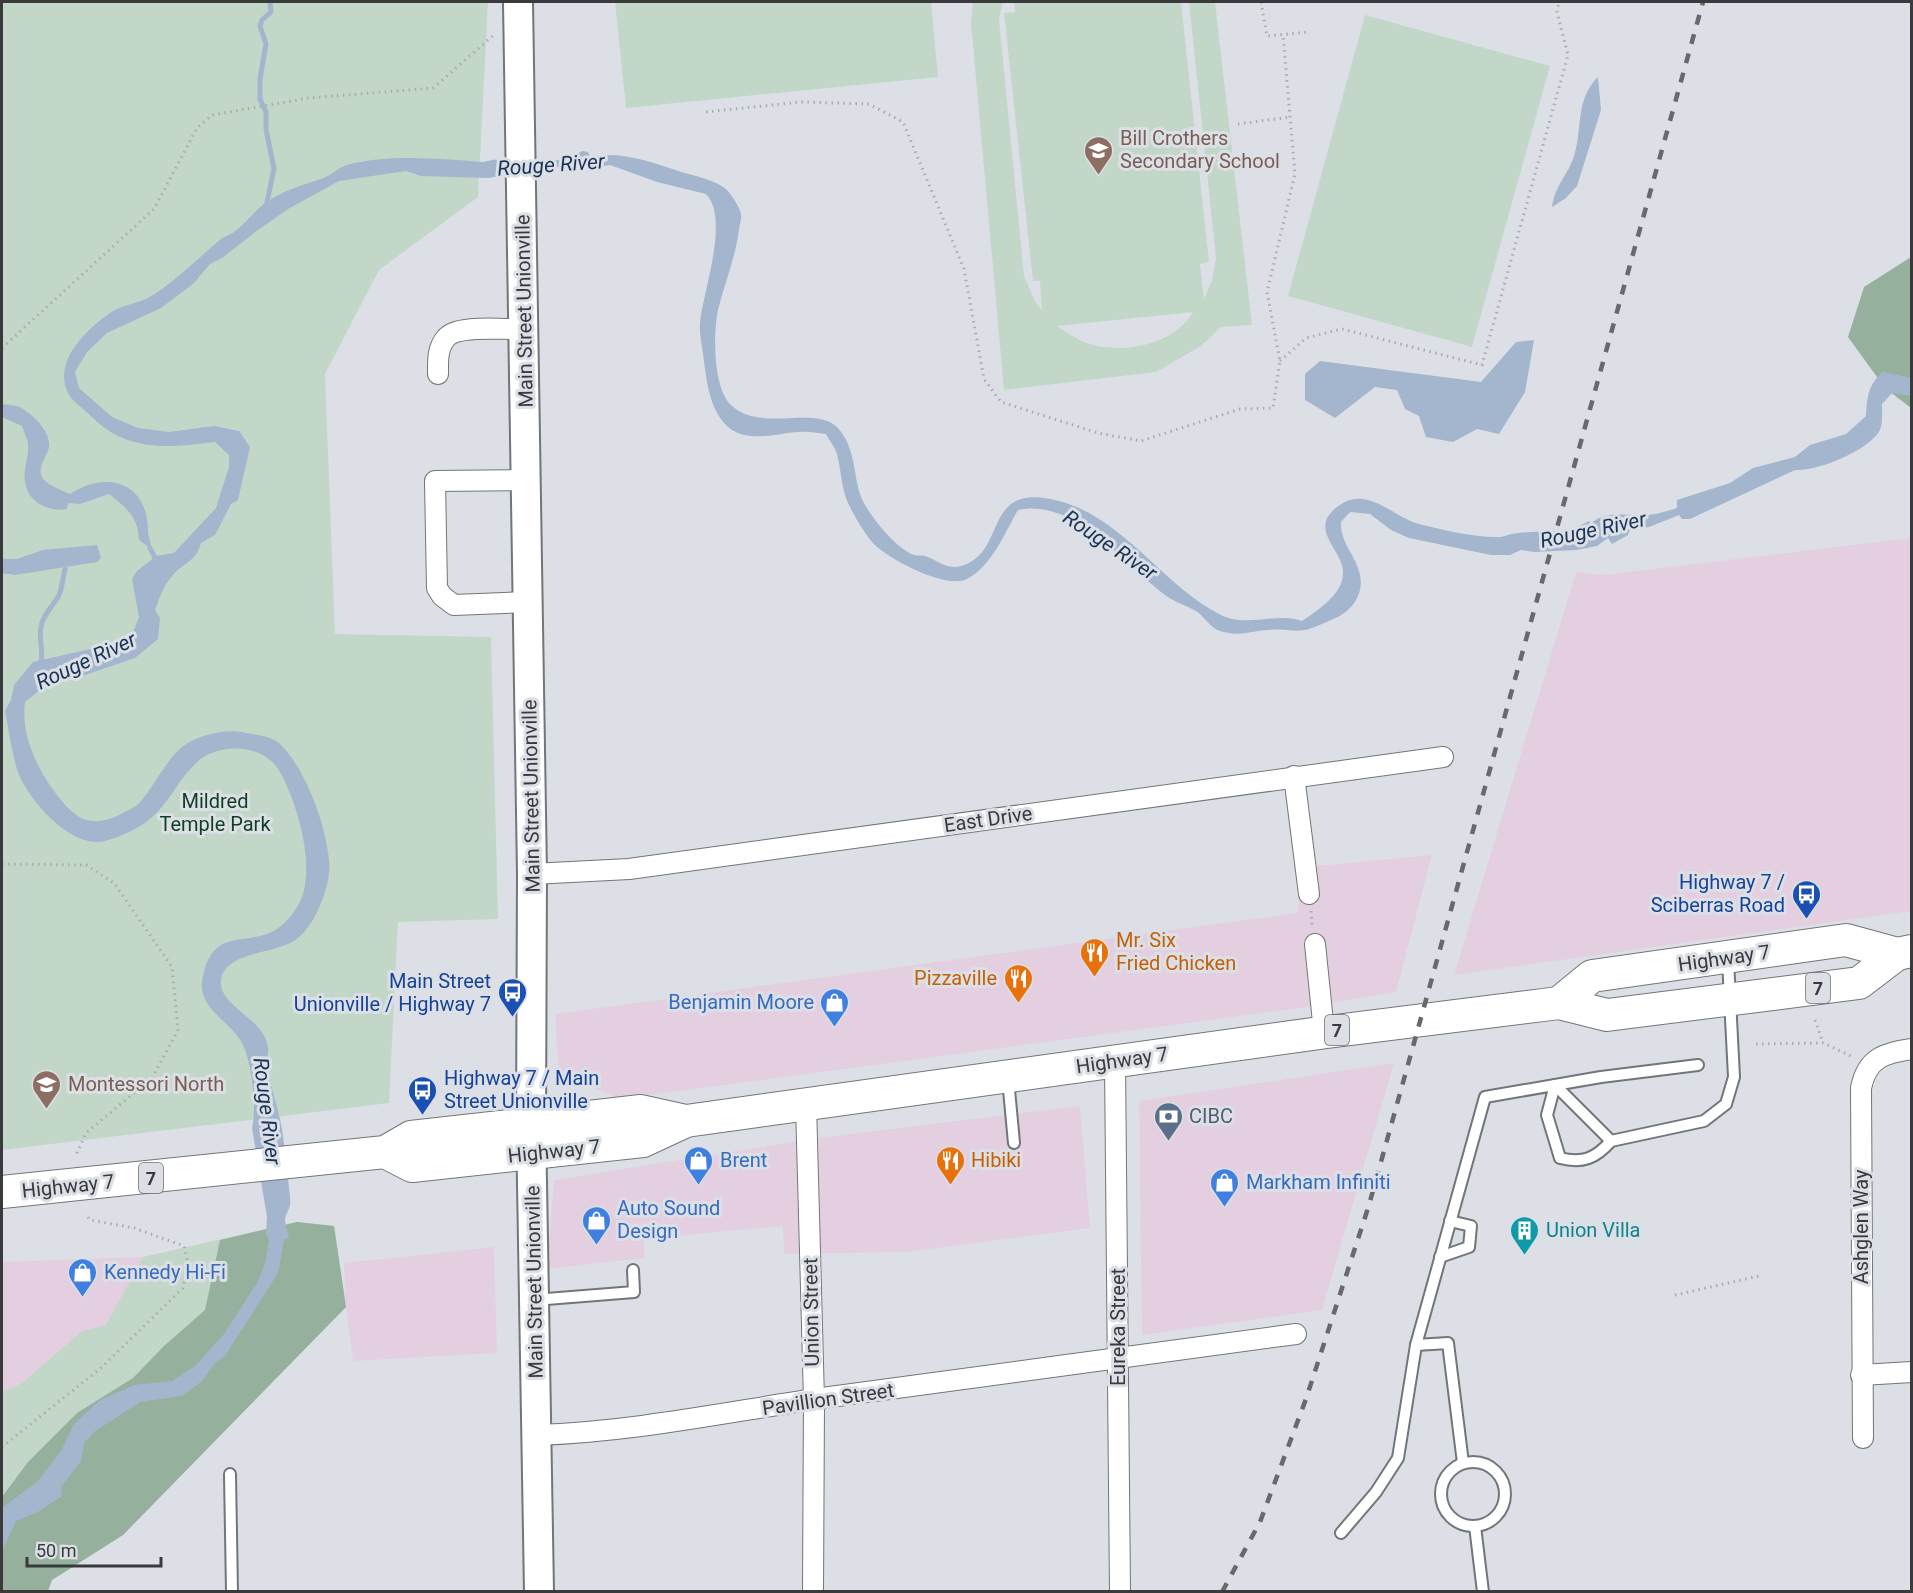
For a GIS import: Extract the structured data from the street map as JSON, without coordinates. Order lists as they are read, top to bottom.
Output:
{
  "streets": {
    "main road": ["Main Street Unionville", "Highway 7", "7"],
    "street": [
      "East Drive",
      "Ashglen Way",
      "Union Street",
      "Eureka Street",
      "Pavillion Street"
    ]
  },
  "crossings": [
    ["Main Street Unionville", "East Drive"],
    ["Main Street Unionville", "Highway 7"],
    ["Main Street Unionville", "Pavillion Street"],
    ["Highway 7", "Union Street"],
    ["Highway 7", "Eureka Street"],
    ["Union Street", "Pavillion Street"],
    ["Eureka Street", "Pavillion Street"]
  ],
  "water": ["Rouge River"],
  "parks": ["Mildred Temple Park"],
  "places": {
    "school or university": ["Bill Crothers Secondary School", "Montessori North"],
    "bus stop": ["Highway 7 / Sciberras Road", "Main Street Unionville / Highway 7", "Highway 7 / Main Street Unionville"],
    "restaurant": ["Mr. Six Fried Chicken", "Pizzaville", "Hibiki"],
    "shop": [
      "Benjamin Moore",
      "Brent",
      "Markham Infiniti",
      "Auto Sound Design",
      "Kennedy Hi-Fi"
    ],
    "bank": ["CIBC"],
    "building": ["Union Villa"]
  },
  "scale_bar": "50 m"
}
